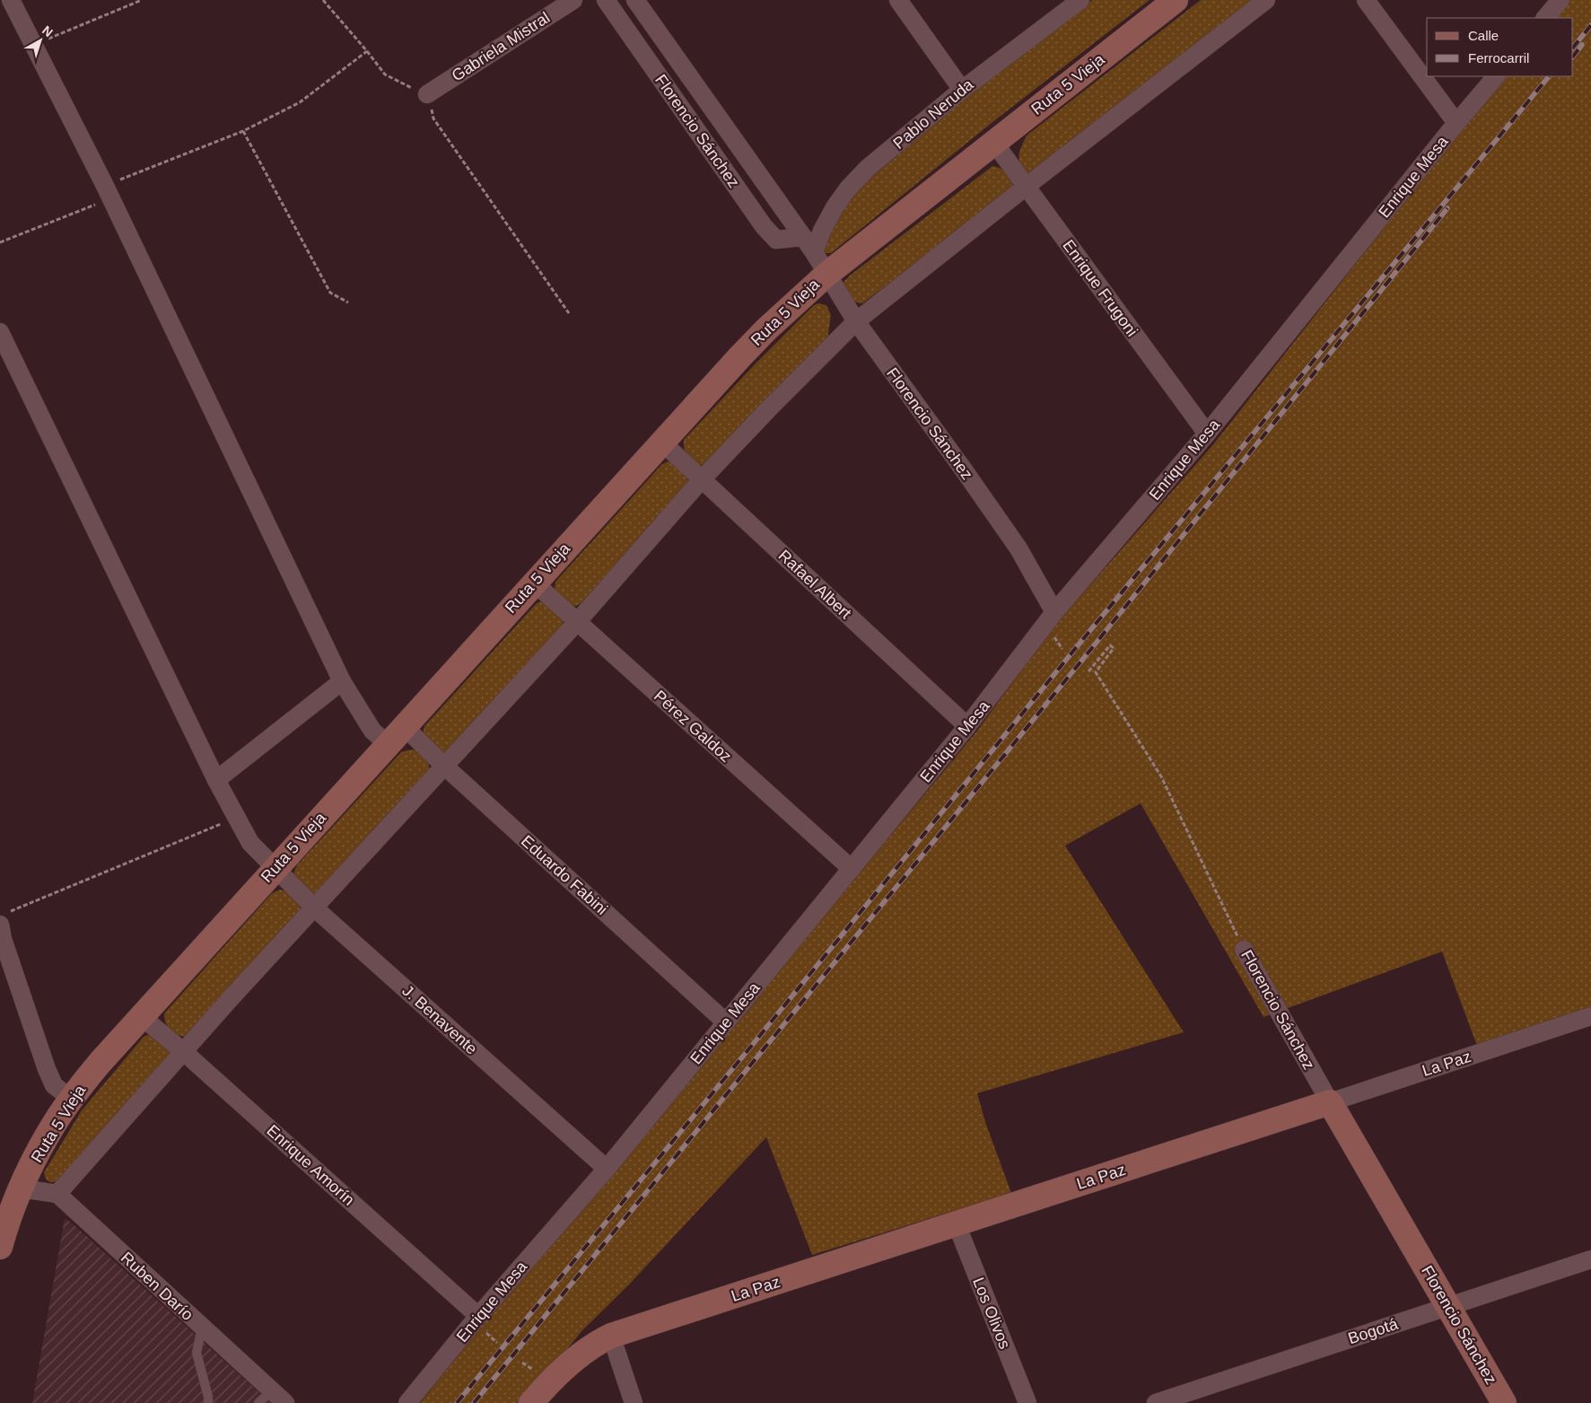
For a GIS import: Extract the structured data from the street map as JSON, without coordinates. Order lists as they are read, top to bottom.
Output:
{
  "streets": {
    "street": [
      "Gabriela Mistral",
      "Ruta 5 Vieja",
      "Pablo Neruda",
      "Florencio Sánchez",
      "Enrique Mesa",
      "Enrique Frugoni",
      "Rafael Albert",
      "Pérez Galdoz",
      "Eduardo Fabini",
      "J. Benavente",
      "La Paz",
      "Enrique Amorín",
      "Ruben Darío",
      "Los Olivos",
      "Bogotá"
    ]
  },
  "crossings": [
    ["Ruta 5 Vieja", "Florencio Sánchez"],
    ["Ruta 5 Vieja", "Enrique Frugoni"],
    ["Ruta 5 Vieja", "Rafael Albert"],
    ["Ruta 5 Vieja", "Pérez Galdoz"],
    ["Ruta 5 Vieja", "Eduardo Fabini"],
    ["Ruta 5 Vieja", "J. Benavente"],
    ["Ruta 5 Vieja", "Enrique Amorín"],
    ["Pablo Neruda", "Florencio Sánchez"],
    ["Florencio Sánchez", "Enrique Mesa"],
    ["Florencio Sánchez", "La Paz"],
    ["Florencio Sánchez", "Bogotá"],
    ["Enrique Mesa", "Enrique Frugoni"],
    ["Enrique Mesa", "Rafael Albert"],
    ["Enrique Mesa", "Pérez Galdoz"],
    ["Enrique Mesa", "Eduardo Fabini"],
    ["Enrique Mesa", "J. Benavente"],
    ["Enrique Mesa", "Enrique Amorín"],
    ["La Paz", "Los Olivos"]
  ],
  "legend": ["Calle", "Ferrocarril"],
  "north": "top right"
}
